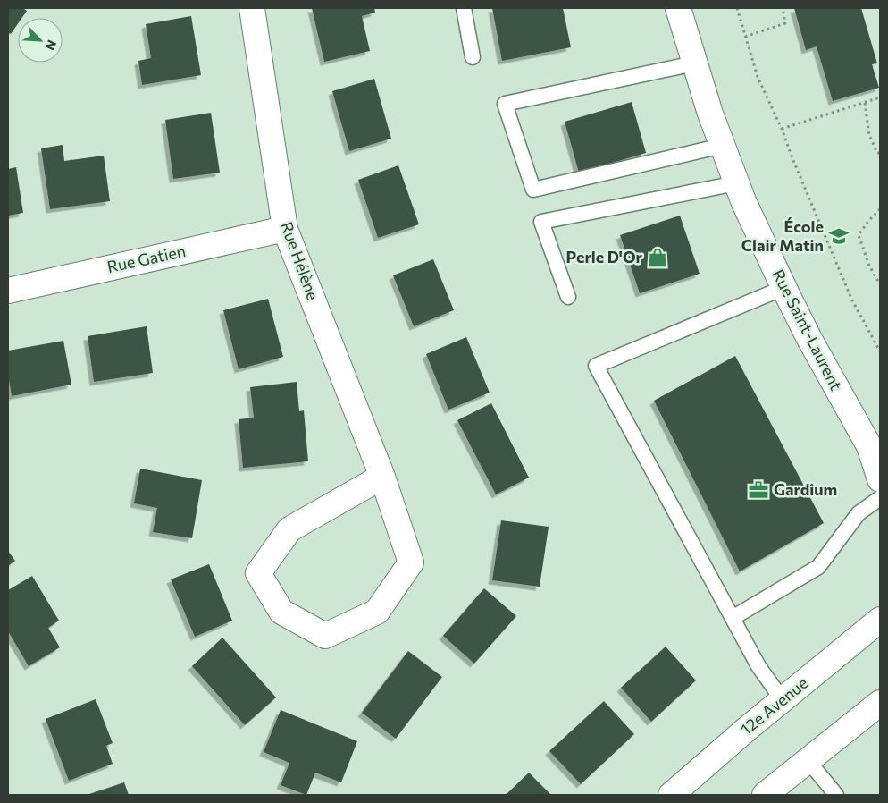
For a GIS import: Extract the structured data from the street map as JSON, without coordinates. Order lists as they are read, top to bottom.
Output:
{
  "streets": {
    "street": [
      "Rue Gatien",
      "Rue Hélène",
      "Rue Saint-Laurent",
      "12e Avenue"
    ]
  },
  "crossings": [
    ["Rue Gatien", "Rue Hélène"]
  ],
  "places": {
    "school or university": ["École Clair Matin"],
    "shop": ["Perle D'Or"],
    "office": ["Gardium"]
  },
  "north": "bottom right"
}
